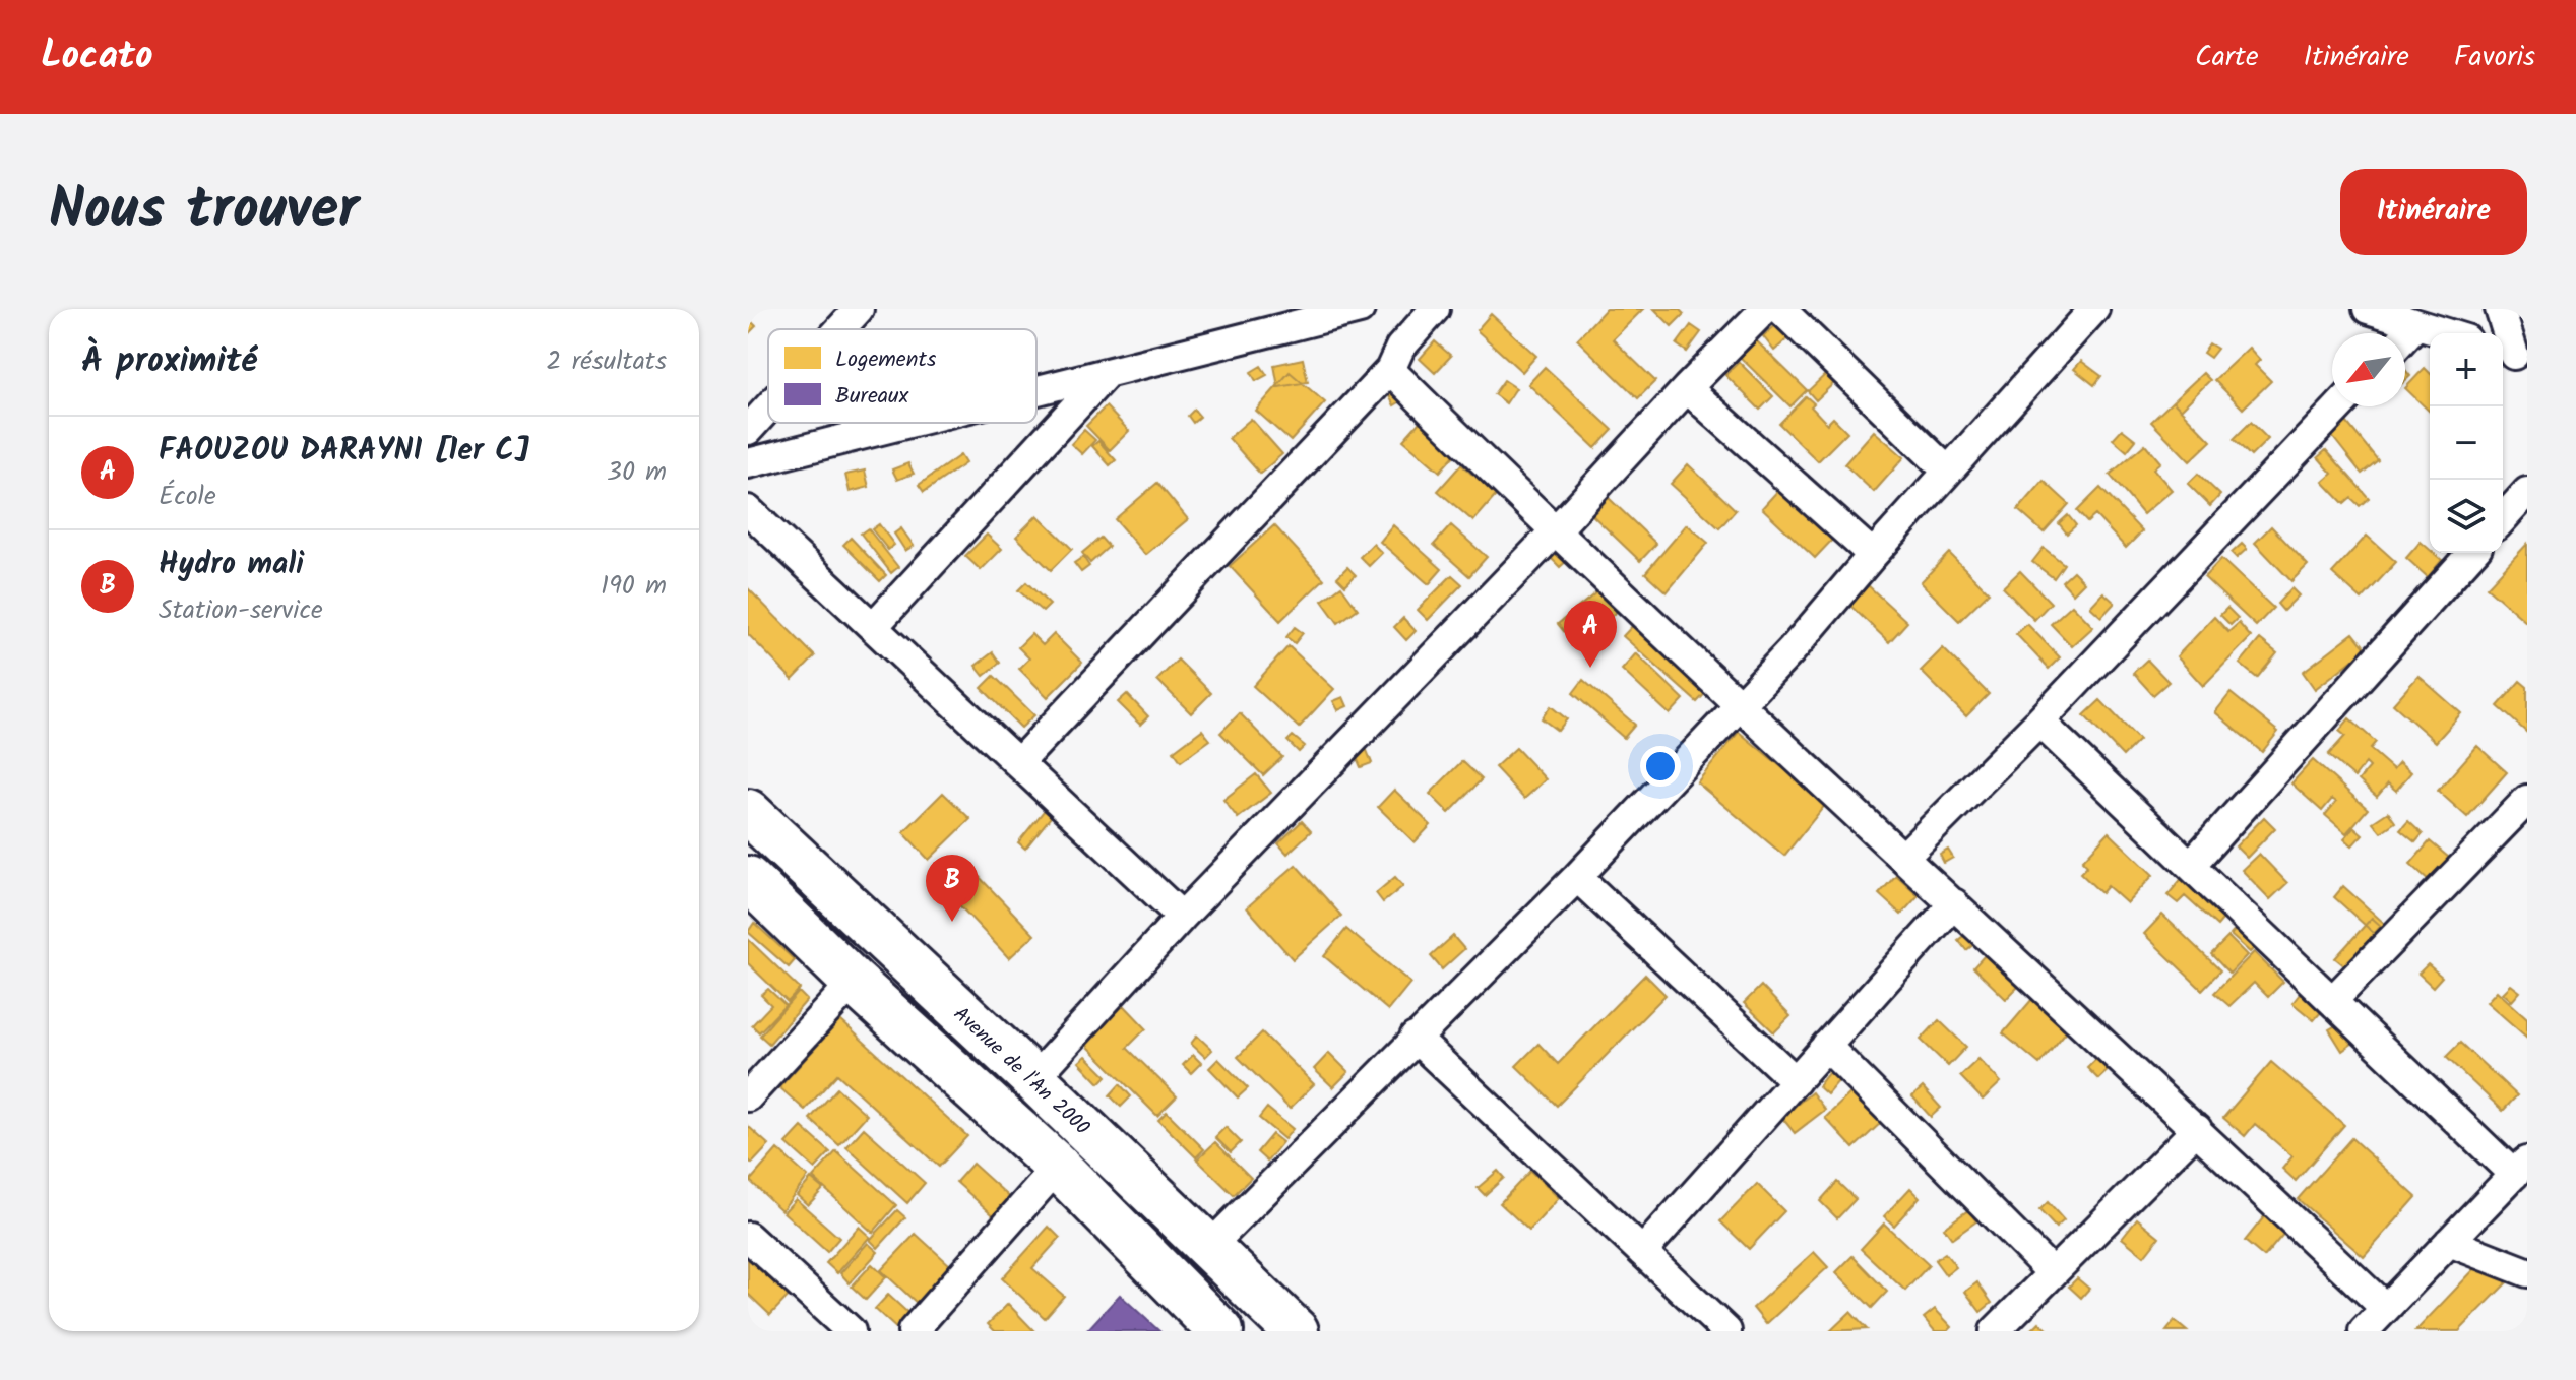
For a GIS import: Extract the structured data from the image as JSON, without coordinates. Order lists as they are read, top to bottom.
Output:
{
  "streets": {
    "main road": ["Avenue de l'An 2000"]
  },
  "legend": ["Logements", "Bureaux"],
  "north": "bottom left",
  "page": {
    "header": "Locato",
    "nav": ["Carte", "Itinéraire", "Favoris"],
    "title": "Nous trouver",
    "buttons": "Itinéraire",
    "heading": ["À proximité", "2 résultats"],
    "map_buttons": ["+", "−"],
    "list": [
      {
        "mark": "A",
        "name": "FAOUZOU DARAYNI [1er C]",
        "note": "École",
        "value": "30 m"
      },
      {
        "mark": "B",
        "name": "Hydro mali",
        "note": "Station-service",
        "value": "190 m"
      }
    ],
    "pins": ["A", "B"]
  }
}
